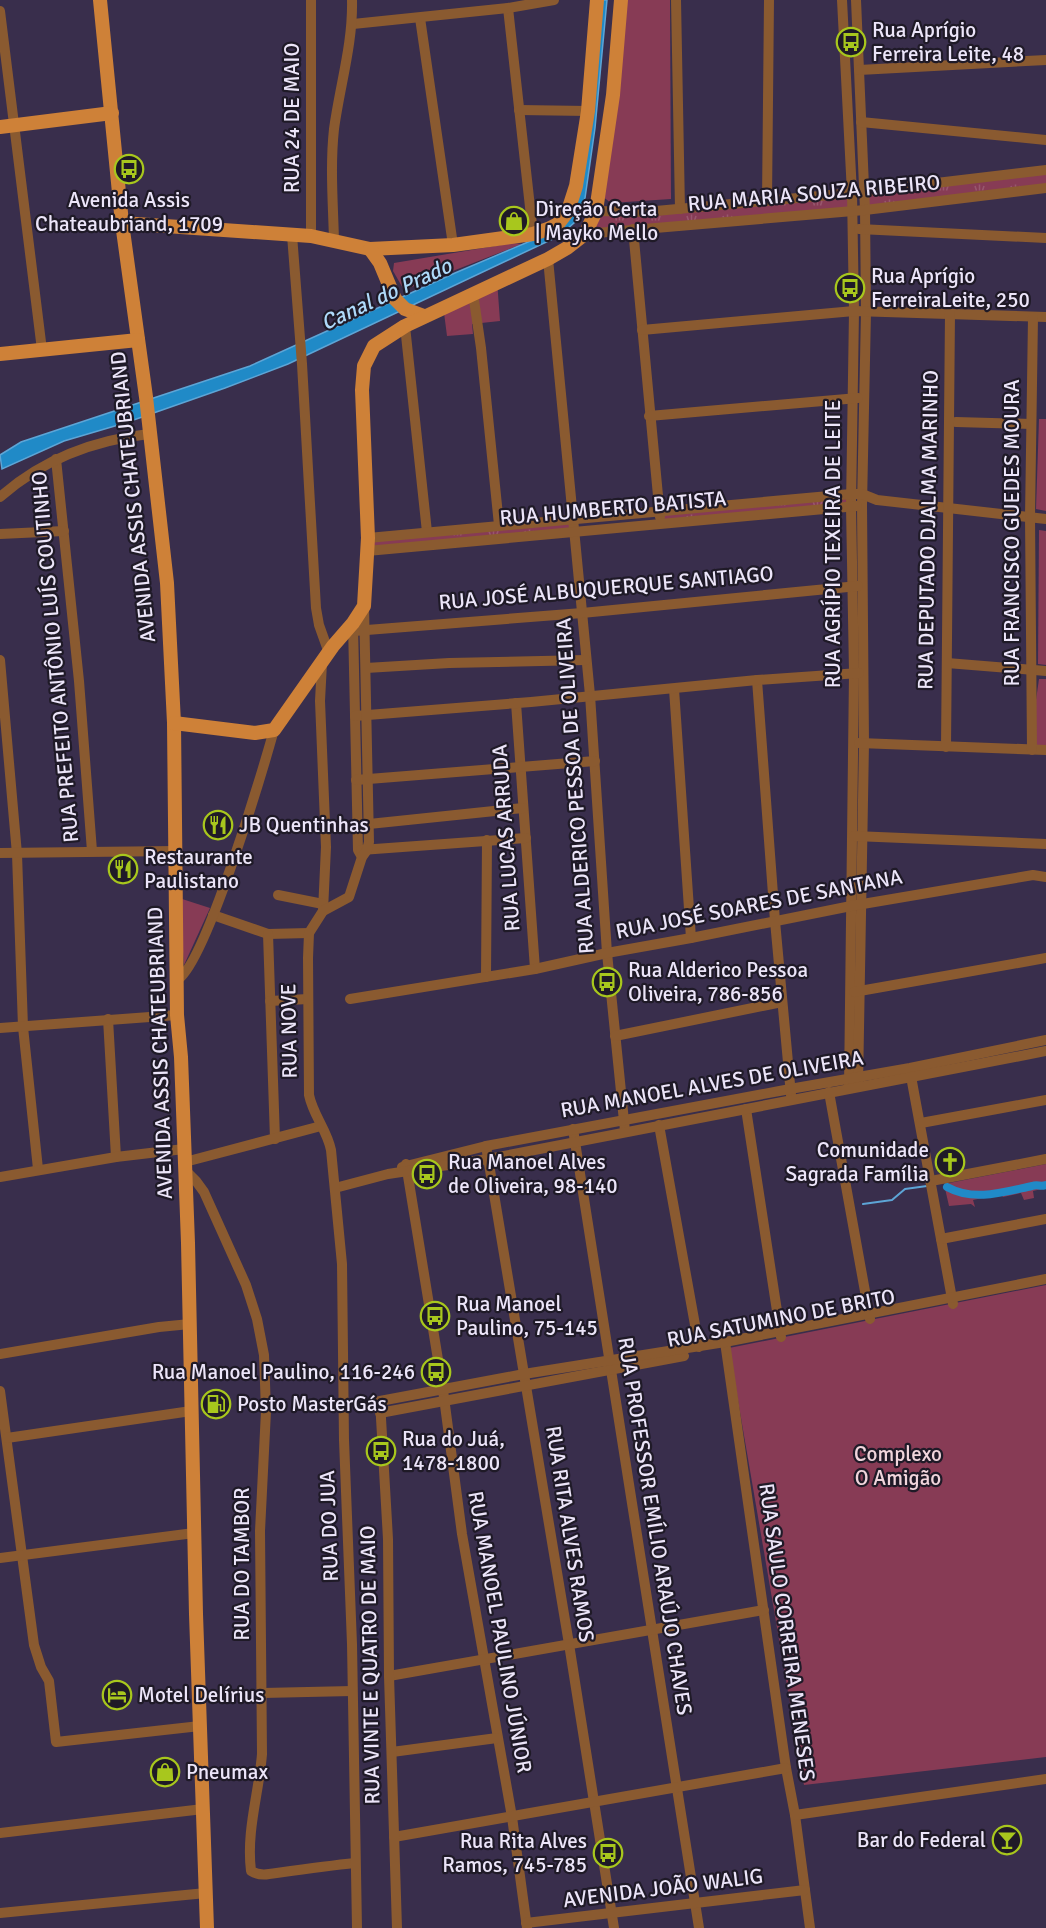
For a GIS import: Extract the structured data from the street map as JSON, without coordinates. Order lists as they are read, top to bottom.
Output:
{
  "streets": {
    "main road": ["AVENIDA ASSIS CHATEUBRIAND"],
    "street": [
      "RUA 24 DE MAIO",
      "RUA MARIA SOUZA RIBEIRO",
      "RUA HUMBERTO BATISTA",
      "RUA DEPUTADO DJALMA MARINHO",
      "RUA FRANCISCO GUEDES MOURA",
      "RUA AGRÍPIO TEXEIRA DE LEITE",
      "RUA JOSÉ ALBUQUERQUE SANTIAGO",
      "RUA PREFEITO ANTÔNIO LUÍS COUTINHO",
      "RUA ALDERICO PESSOA DE OLIVEIRA",
      "RUA LUCAS ARRUDA",
      "RUA JOSÉ SOARES DE SANTANA",
      "RUA NOVE",
      "RUA MANOEL ALVES DE OLIVEIRA",
      "RUA SATUMINO DE BRITO",
      "RUA DO JUA",
      "RUA PROFESSOR EMÍLIO ARAÚJO CHAVES",
      "RUA RITA ALVES RAMOS",
      "RUA DO TAMBOR",
      "RUA MANOEL PAULINO JÚNIOR",
      "RUA SAULO CORREIRA MENESES",
      "RUA VINTE E QUATRO DE MAIO",
      "AVENIDA JOÃO WALIG"
    ]
  },
  "crossings": [
    ["RUA MARIA SOUZA RIBEIRO", "RUA AGRÍPIO TEXEIRA DE LEITE"],
    ["AVENIDA ASSIS CHATEUBRIAND", "RUA DO TAMBOR"],
    ["RUA HUMBERTO BATISTA", "RUA AGRÍPIO TEXEIRA DE LEITE"],
    ["RUA HUMBERTO BATISTA", "RUA ALDERICO PESSOA DE OLIVEIRA"],
    ["RUA AGRÍPIO TEXEIRA DE LEITE", "RUA JOSÉ ALBUQUERQUE SANTIAGO"],
    ["RUA AGRÍPIO TEXEIRA DE LEITE", "RUA JOSÉ SOARES DE SANTANA"],
    ["RUA AGRÍPIO TEXEIRA DE LEITE", "RUA MANOEL ALVES DE OLIVEIRA"],
    ["RUA JOSÉ ALBUQUERQUE SANTIAGO", "RUA ALDERICO PESSOA DE OLIVEIRA"],
    ["RUA ALDERICO PESSOA DE OLIVEIRA", "RUA JOSÉ SOARES DE SANTANA"],
    ["RUA ALDERICO PESSOA DE OLIVEIRA", "RUA MANOEL ALVES DE OLIVEIRA"],
    ["RUA LUCAS ARRUDA", "RUA JOSÉ SOARES DE SANTANA"],
    ["RUA NOVE", "RUA DO JUA"],
    ["RUA MANOEL ALVES DE OLIVEIRA", "RUA DO JUA"],
    ["RUA MANOEL ALVES DE OLIVEIRA", "RUA PROFESSOR EMÍLIO ARAÚJO CHAVES"],
    ["RUA MANOEL ALVES DE OLIVEIRA", "RUA RITA ALVES RAMOS"],
    ["RUA MANOEL ALVES DE OLIVEIRA", "RUA MANOEL PAULINO JÚNIOR"],
    ["RUA SATUMINO DE BRITO", "RUA PROFESSOR EMÍLIO ARAÚJO CHAVES"],
    ["RUA SATUMINO DE BRITO", "RUA RITA ALVES RAMOS"],
    ["RUA SATUMINO DE BRITO", "RUA MANOEL PAULINO JÚNIOR"],
    ["RUA SATUMINO DE BRITO", "RUA SAULO CORREIRA MENESES"],
    ["RUA SATUMINO DE BRITO", "RUA VINTE E QUATRO DE MAIO"],
    ["RUA DO JUA", "RUA DO TAMBOR"],
    ["RUA PROFESSOR EMÍLIO ARAÚJO CHAVES", "AVENIDA JOÃO WALIG"],
    ["RUA RITA ALVES RAMOS", "AVENIDA JOÃO WALIG"],
    ["RUA MANOEL PAULINO JÚNIOR", "AVENIDA JOÃO WALIG"],
    ["RUA SAULO CORREIRA MENESES", "AVENIDA JOÃO WALIG"]
  ],
  "water": ["Canal do Prado"],
  "parks": ["Complexo O Amigão"],
  "places": {
    "bus stop": [
      "Rua Aprígio Ferreira Leite, 48",
      "Avenida Assis Chateaubriand, 1709",
      "Rua Aprígio FerreiraLeite, 250",
      "Rua Alderico Pessoa Oliveira, 786-856",
      "Rua Manoel Alves de Oliveira, 98-140",
      "Rua Manoel Paulino, 75-145",
      "Rua Manoel Paulino, 116-246",
      "Rua do Juá, 1478-1800",
      "Rua Rita Alves Ramos, 745-785"
    ],
    "shop": ["Direção Certa | Mayko Mello", "Pneumax"],
    "restaurant": ["JB Quentinhas", "Restaurante Paulistano"],
    "church": ["Comunidade Sagrada Família"],
    "fuel station": ["Posto MasterGás"],
    "hotel": ["Motel Delírius"],
    "bar": ["Bar do Federal"]
  }
}
